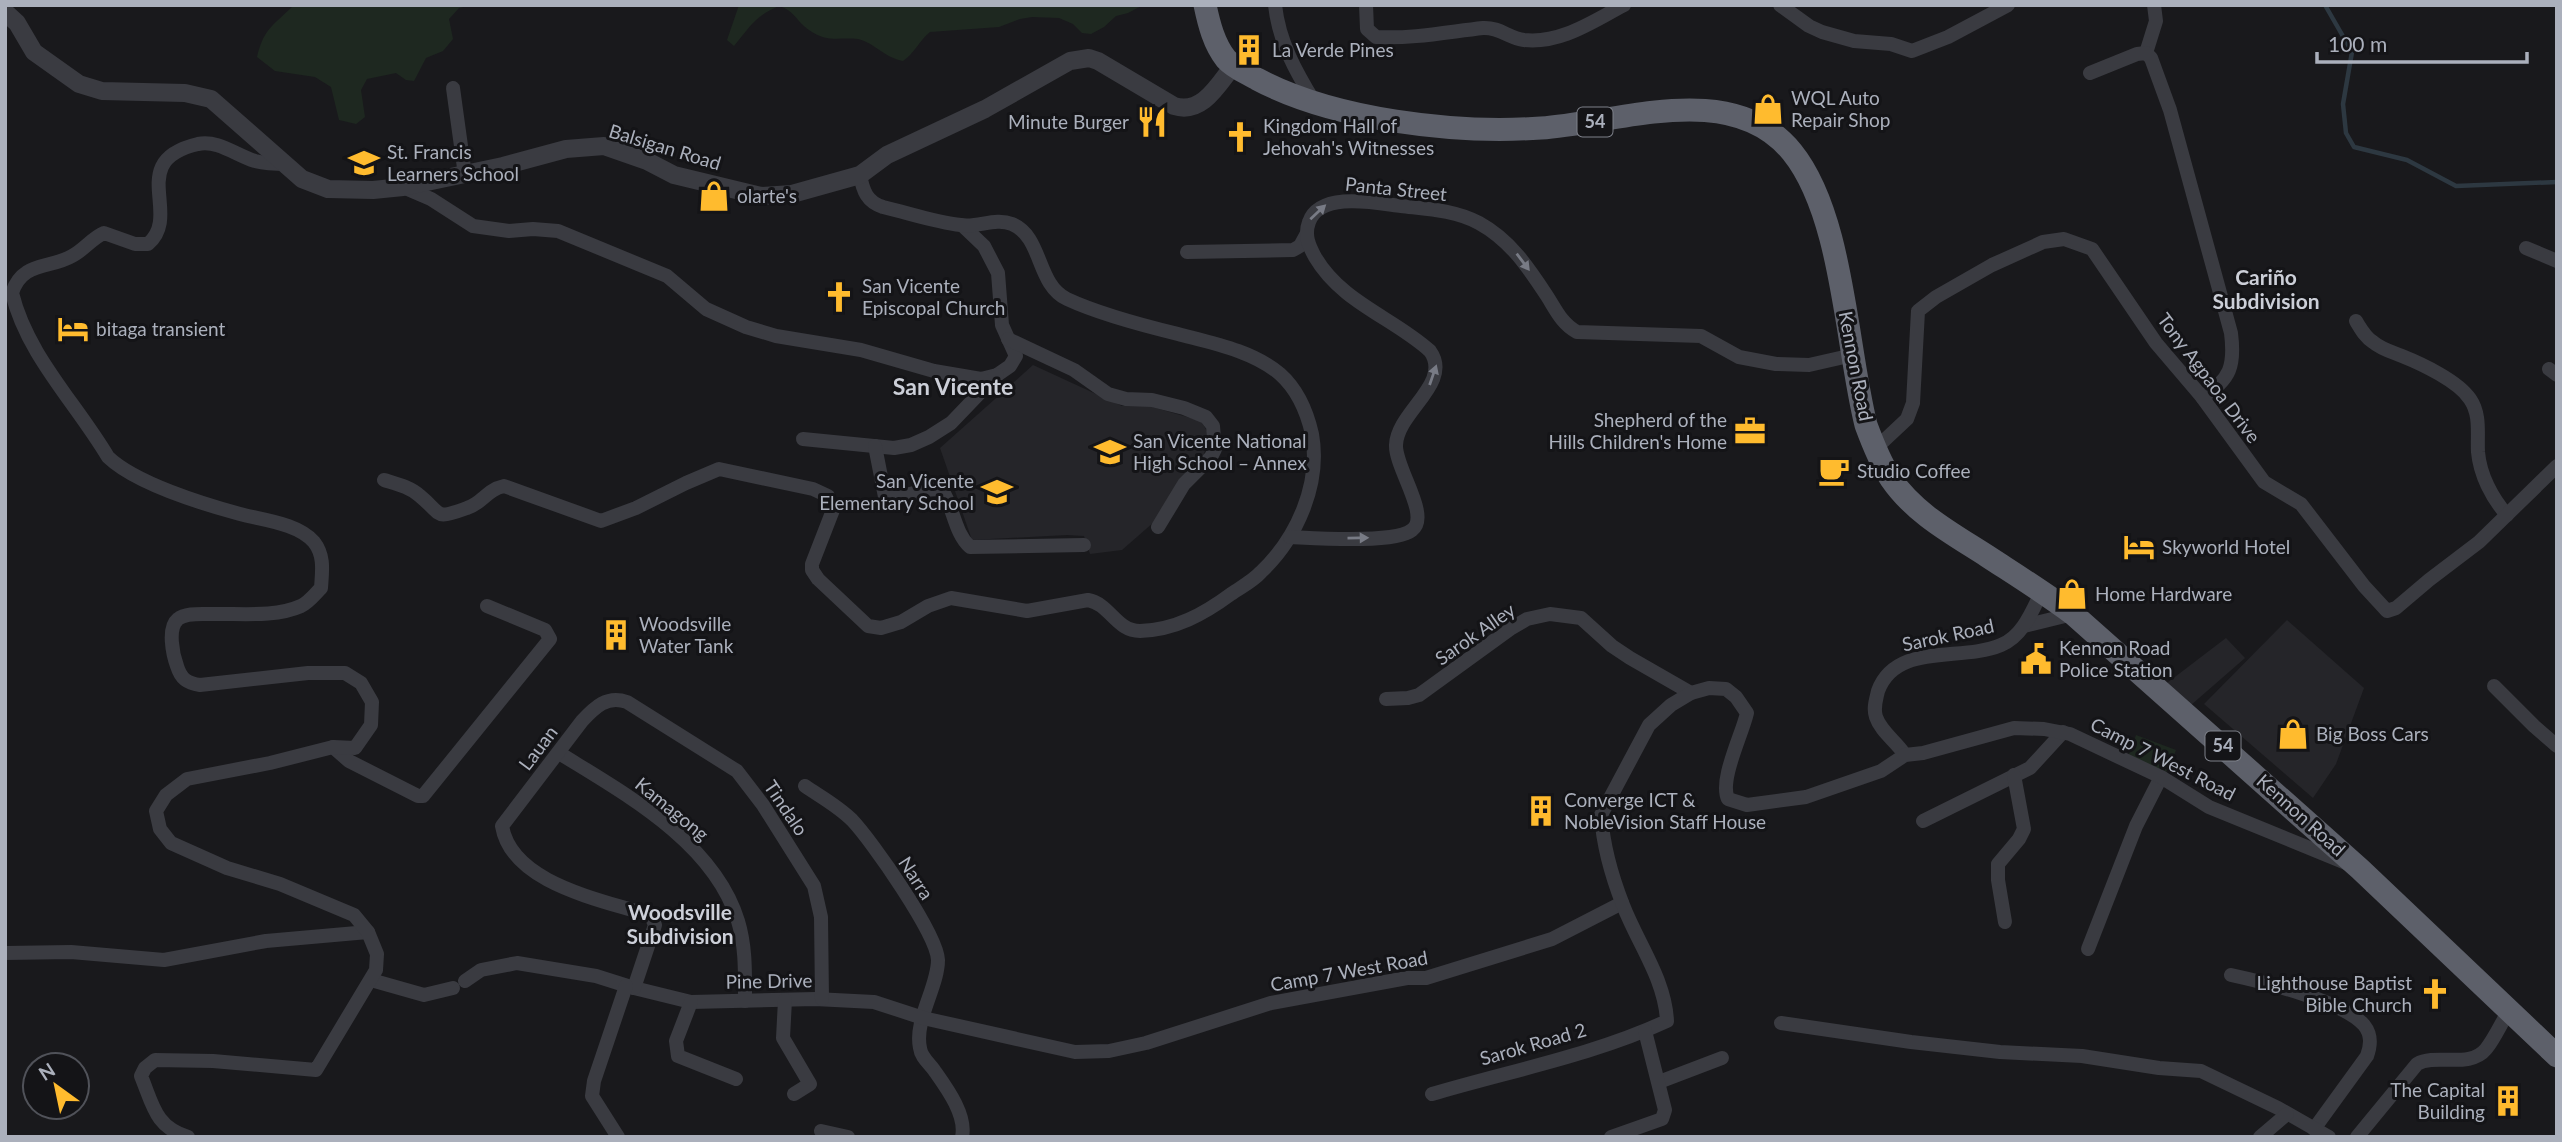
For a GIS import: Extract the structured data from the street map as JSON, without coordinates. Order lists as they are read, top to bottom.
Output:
{
  "streets": {
    "highway": ["54", "Kennon Road"],
    "street": [
      "Balsigan Road",
      "Panta Street",
      "Tony Agpaoa Drive",
      "Sarok Alley",
      "Sarok Road",
      "Lauan",
      "Camp 7 West Road",
      "Tindalo",
      "Kamagong",
      "Narra",
      "Pine Drive",
      "Sarok Road 2"
    ]
  },
  "crossings": [
    ["Balsigan Road", "Kennon Road"],
    ["Panta Street", "Kennon Road"],
    ["Kennon Road", "Tony Agpaoa Drive"],
    ["Kennon Road", "Sarok Road"],
    ["Kennon Road", "Camp 7 West Road"],
    ["Sarok Alley", "Camp 7 West Road"],
    ["Sarok Road", "Camp 7 West Road"],
    ["Lauan", "Tindalo"],
    ["Lauan", "Kamagong"],
    ["Lauan", "Pine Drive"],
    ["Camp 7 West Road", "Pine Drive"],
    ["Camp 7 West Road", "Sarok Road 2"],
    ["Tindalo", "Pine Drive"],
    ["Kamagong", "Pine Drive"],
    ["Narra", "Pine Drive"]
  ],
  "one_way": ["Panta Street"],
  "districts": ["Cariño Subdivision", "San Vicente", "Woodsville Subdivision"],
  "places": {
    "building": [
      "La Verde Pines",
      "Woodsville Water Tank",
      "Converge ICT & NobleVision Staff House",
      "The Capital Building"
    ],
    "shop": [
      "WQL Auto Repair Shop",
      "olarte's",
      "Home Hardware",
      "Big Boss Cars"
    ],
    "restaurant": ["Minute Burger"],
    "church": ["Kingdom Hall of Jehovah's Witnesses", "San Vicente Episcopal Church", "Lighthouse Baptist Bible Church"],
    "school or university": ["St. Francis Learners School", "San Vicente National High School – Annex", "San Vicente Elementary School"],
    "hotel": ["bitaga transient", "Skyworld Hotel"],
    "office": ["Shepherd of the Hills Children's Home"],
    "cafe": ["Studio Coffee"],
    "public building": ["Kennon Road Police Station"]
  },
  "scale_bar": "100 m",
  "north": "top left"
}
